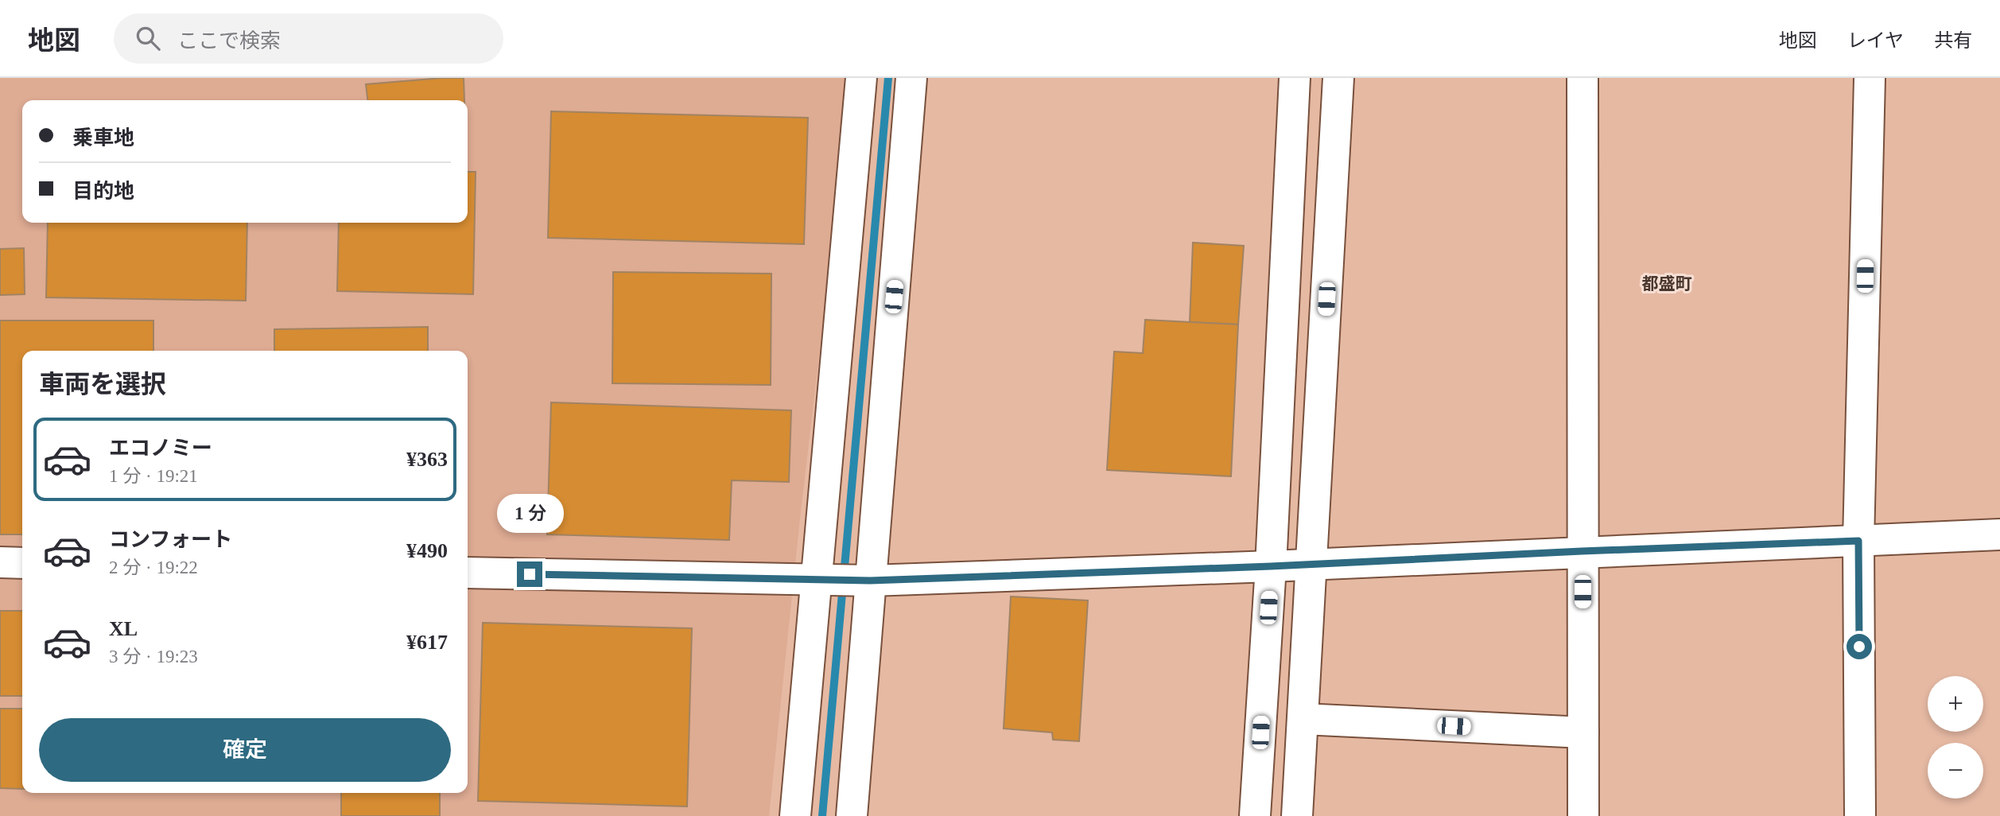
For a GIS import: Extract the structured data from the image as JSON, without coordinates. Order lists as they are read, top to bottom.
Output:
{
  "districts": ["都盛町"],
  "page": {
    "header": "地図",
    "search": "ここで検索",
    "nav": ["地図", "レイヤ", "共有"],
    "banner": ["乗車地", "目的地"],
    "heading": "車両を選択",
    "list": [
      {
        "name": "エコノミー",
        "note": "1 分 · 19:21",
        "value": "¥363"
      },
      {
        "name": "コンフォート",
        "note": "2 分 · 19:22",
        "value": "¥490"
      },
      {
        "name": "XL",
        "note": "3 分 · 19:23",
        "value": "¥617"
      }
    ],
    "bubble": "1 分",
    "map_buttons": ["+", "−"],
    "buttons": "確定"
  }
}
